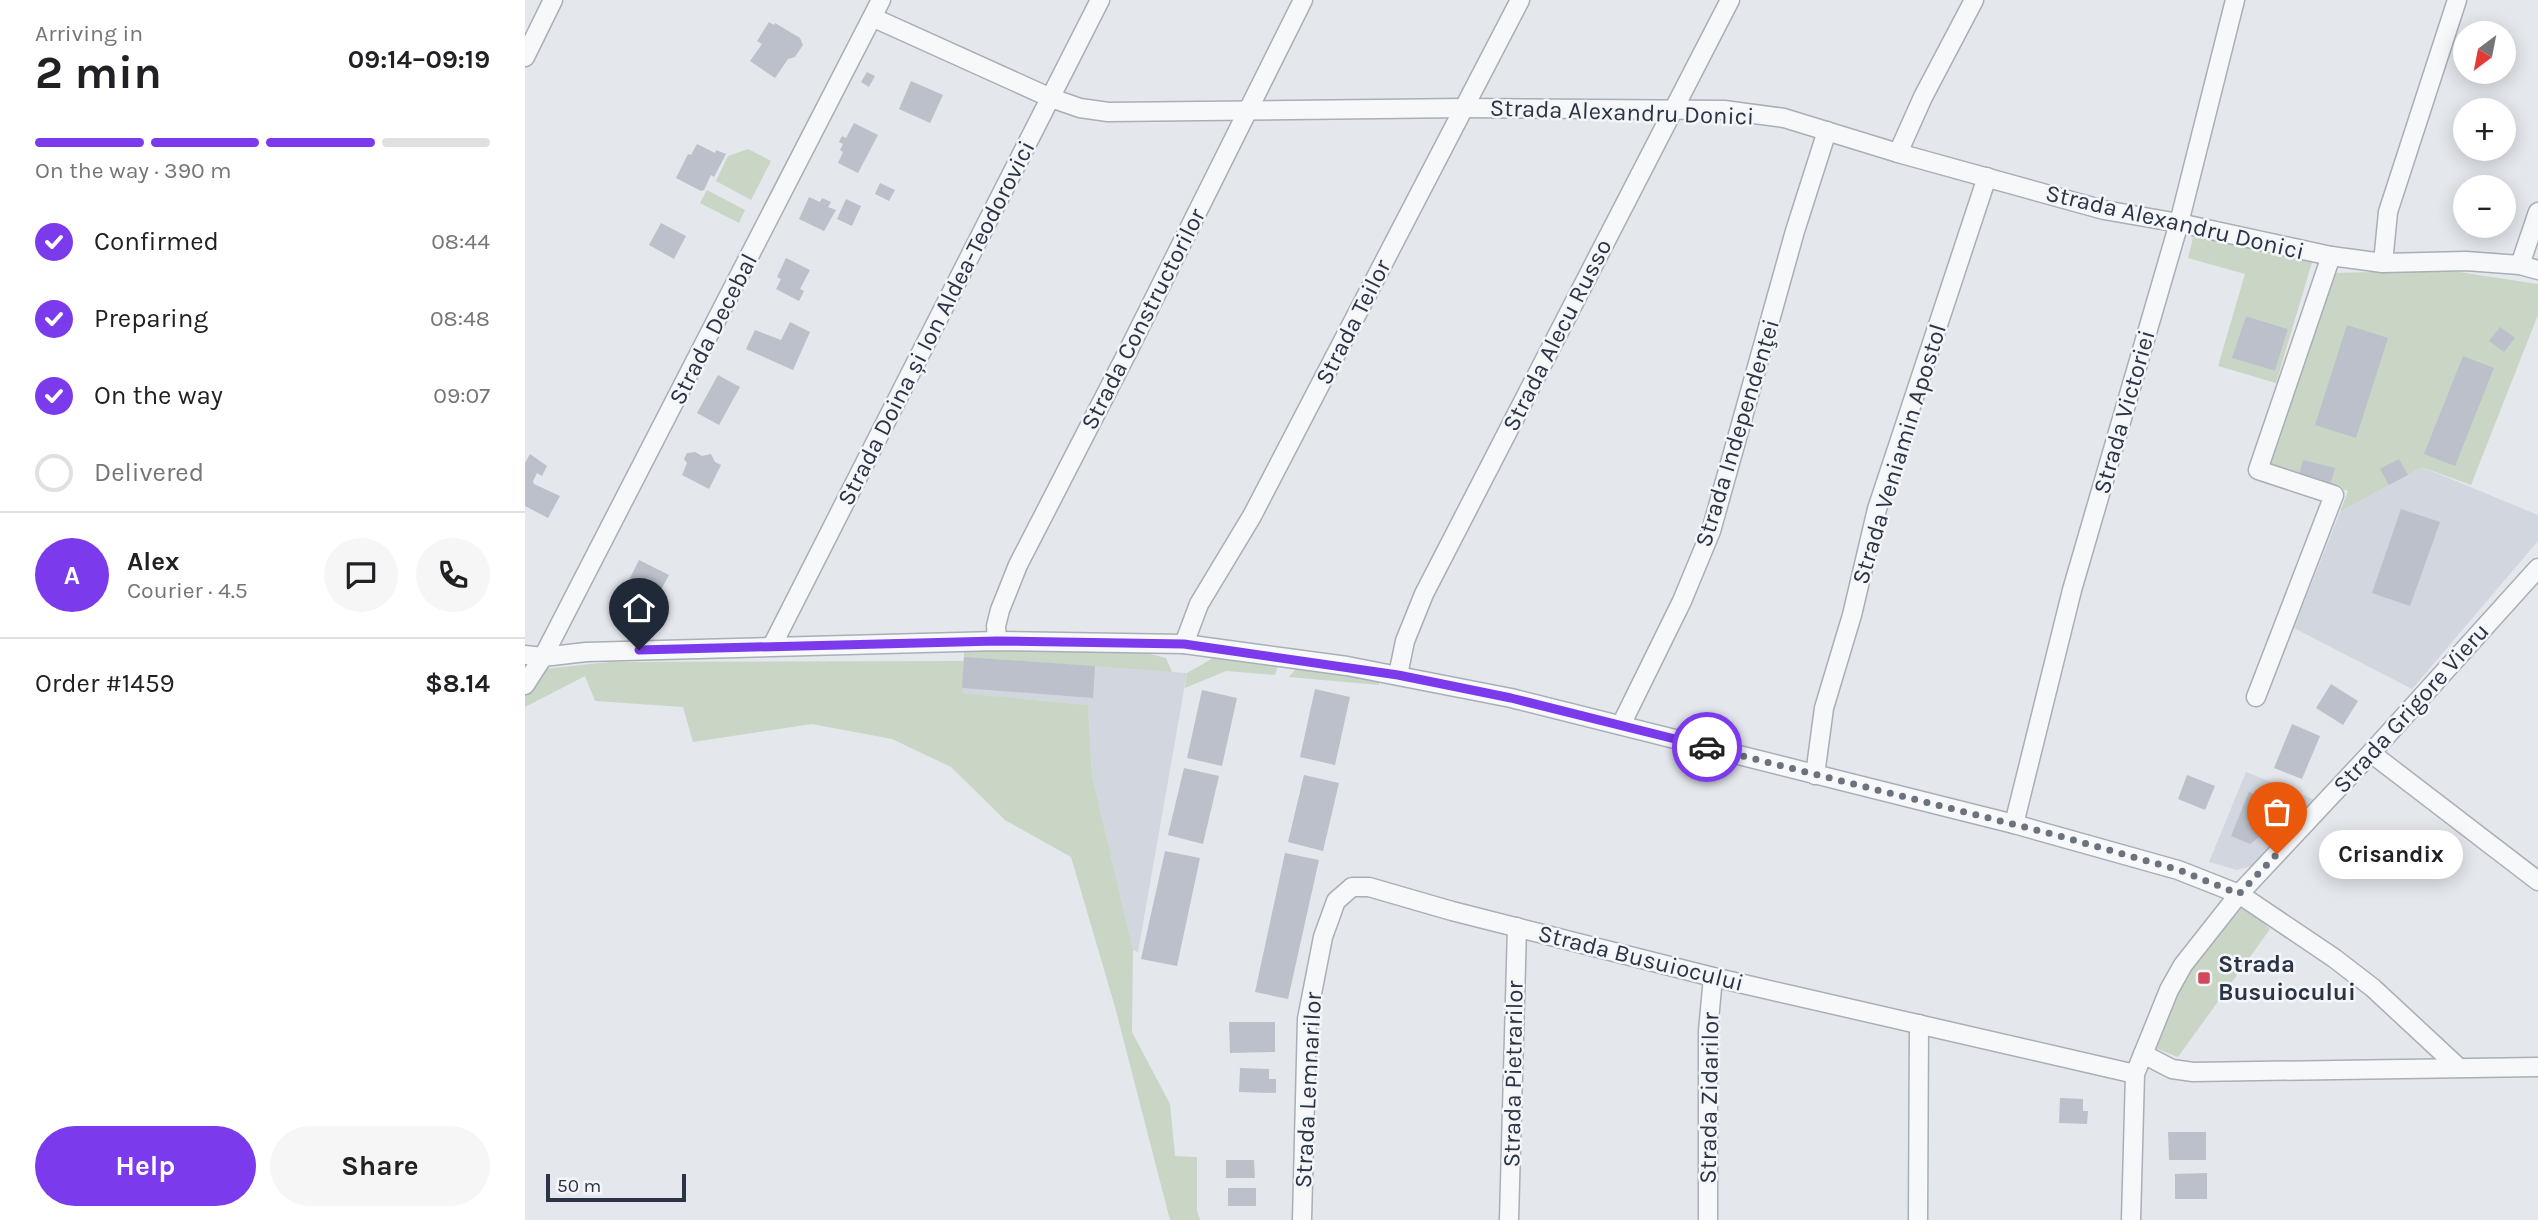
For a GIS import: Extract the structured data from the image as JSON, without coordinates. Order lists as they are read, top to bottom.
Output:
{
  "streets": {
    "street": [
      "Strada Alexandru Donici",
      "Strada Constructorilor",
      "Strada Teilor",
      "Strada Doina și Ion Aldea-Teodorovici",
      "Strada Decebal",
      "Strada Alecu Russo",
      "Strada Victoriei",
      "Strada Independenţei",
      "Strada Veniamin Apostol",
      "Strada Grigore Vieru",
      "Strada Busuiocului",
      "Strada Pietrarilor",
      "Strada Lemnarilor",
      "Strada Zidarilor"
    ]
  },
  "crossings": [
    ["Strada Alexandru Donici", "Strada Constructorilor"],
    ["Strada Alexandru Donici", "Strada Teilor"],
    ["Strada Alexandru Donici", "Strada Doina și Ion Aldea-Teodorovici"],
    ["Strada Alexandru Donici", "Strada Decebal"],
    ["Strada Alexandru Donici", "Strada Alecu Russo"],
    ["Strada Alexandru Donici", "Strada Victoriei"],
    ["Strada Alexandru Donici", "Strada Independenţei"],
    ["Strada Alexandru Donici", "Strada Veniamin Apostol"],
    ["Strada Grigore Vieru", "Strada Busuiocului"],
    ["Strada Busuiocului", "Strada Pietrarilor"],
    ["Strada Busuiocului", "Strada Lemnarilor"],
    ["Strada Busuiocului", "Strada Zidarilor"]
  ],
  "places": {
    "other": ["Crisandix"],
    "transit": ["Strada Busuiocului"]
  },
  "scale_bar": "50 m",
  "north": "bottom left",
  "page": {
    "heading": ["2 min", "Arriving in", "09:14–09:19"],
    "panel": [
      "Alex",
      "Courier · 4.5",
      "Order #1459",
      "$8.14"
    ],
    "map_buttons": ["+", "−"],
    "bar": "On the way · 390 m",
    "list": [
      ["Confirmed", "08:44"],
      ["Preparing", "08:48"],
      ["On the way", "09:07"],
      "Delivered"
    ],
    "round": "A",
    "bubble": "Crisandix",
    "buttons": ["Help", "Share"],
    "scale": "50 m"
  }
}
